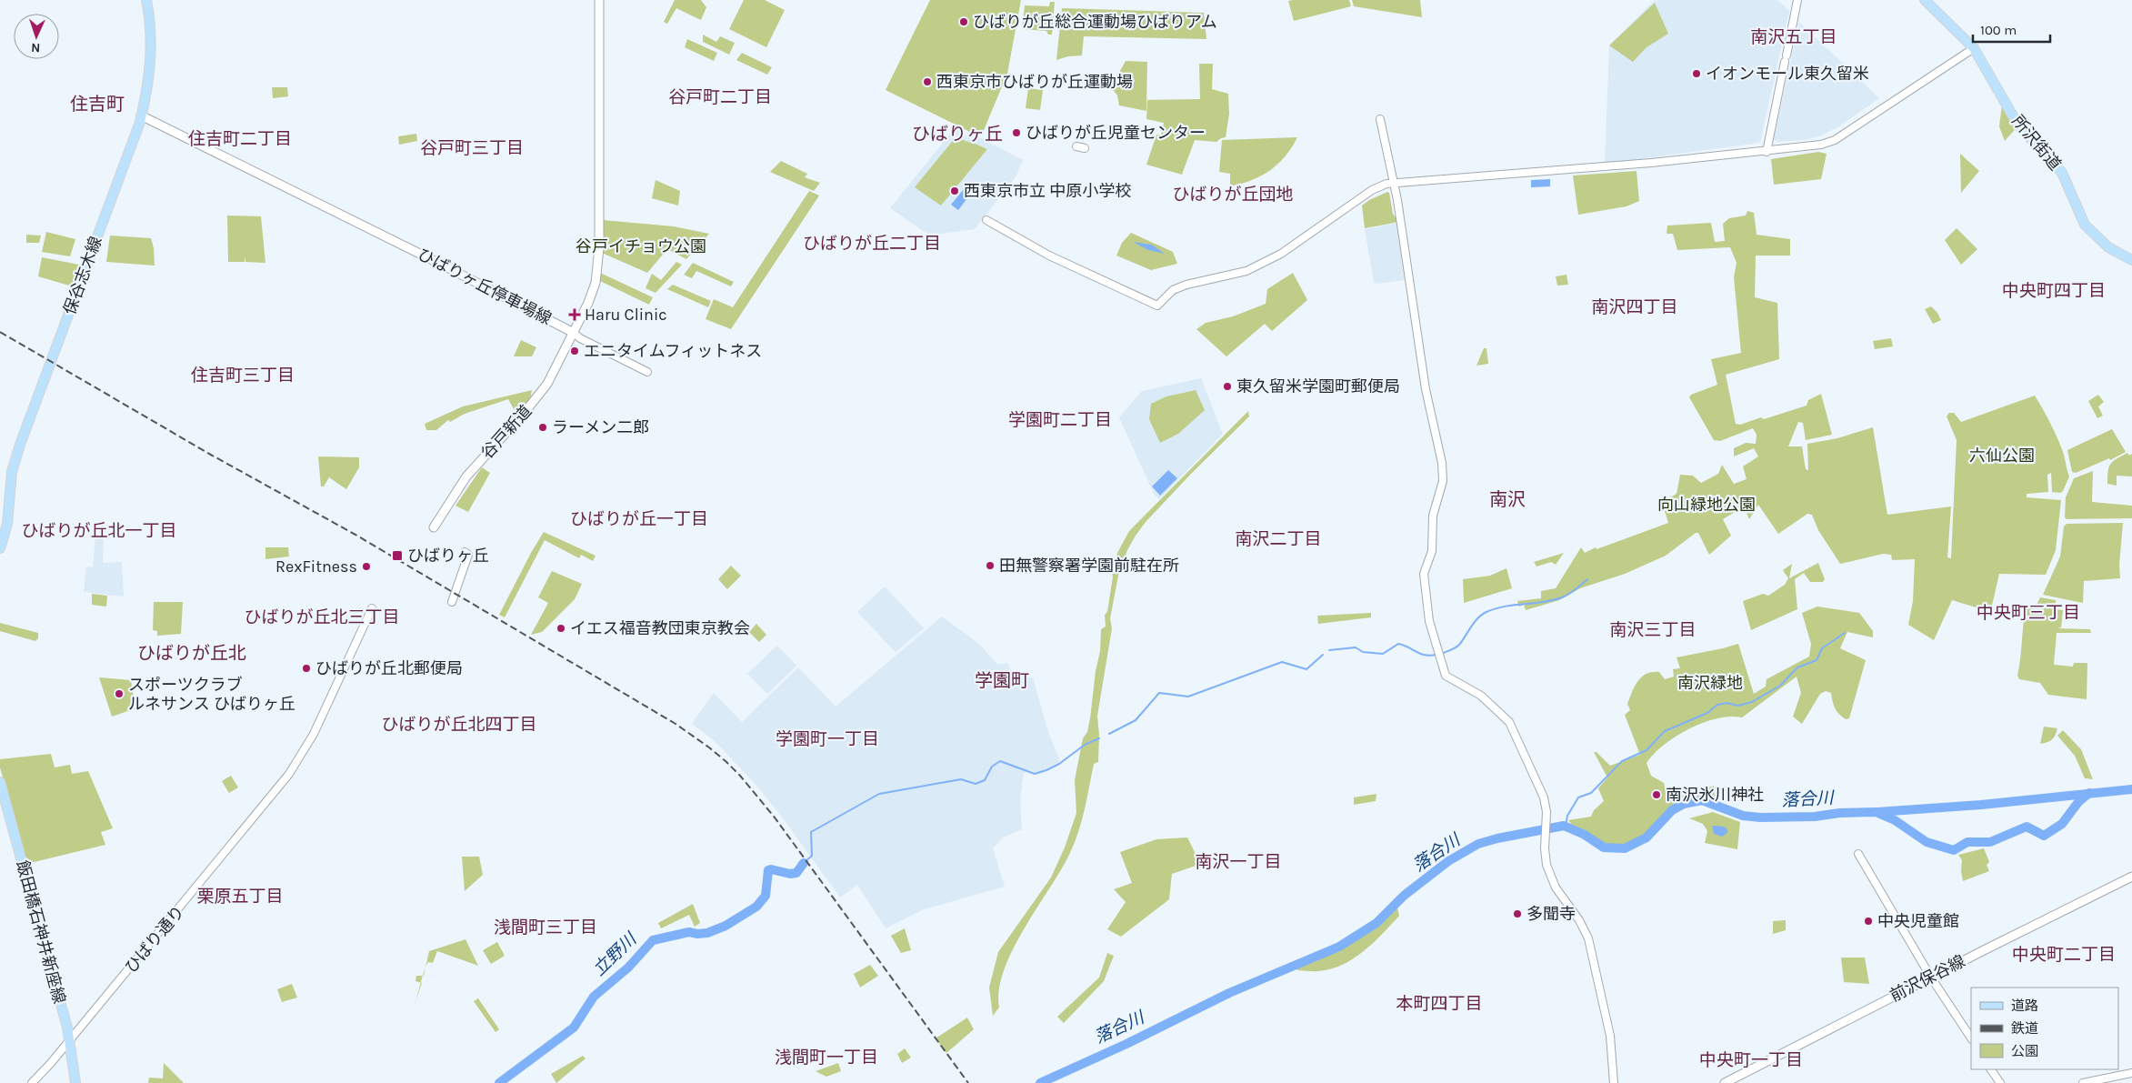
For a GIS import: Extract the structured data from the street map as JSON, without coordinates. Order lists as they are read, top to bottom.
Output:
{
  "streets": {
    "main road": [
      "所沢街道",
      "保谷志木線",
      "ひばりヶ丘停車場線",
      "谷戸新道",
      "飯田橋石神井新座線",
      "前沢保谷線"
    ],
    "street": ["ひばり通り"]
  },
  "crossings": [
    ["保谷志木線", "ひばりヶ丘停車場線"],
    ["ひばりヶ丘停車場線", "谷戸新道"],
    ["飯田橋石神井新座線", "ひばり通り"]
  ],
  "districts": [
    "南沢五丁目",
    "谷戸町二丁目",
    "住吉町",
    "ひばりヶ丘",
    "住吉町二丁目",
    "谷戸町三丁目",
    "ひばりが丘団地",
    "ひばりが丘二丁目",
    "中央町四丁目",
    "南沢四丁目",
    "住吉町三丁目",
    "学園町二丁目",
    "南沢",
    "ひばりが丘一丁目",
    "ひばりが丘北一丁目",
    "南沢二丁目",
    "中央町三丁目",
    "ひばりが丘北三丁目",
    "南沢三丁目",
    "ひばりが丘北",
    "学園町",
    "ひばりが丘北四丁目",
    "学園町一丁目",
    "南沢一丁目",
    "栗原五丁目",
    "浅間町三丁目",
    "中央町二丁目",
    "本町四丁目",
    "浅間町一丁目",
    "中央町一丁目"
  ],
  "water": ["落合川", "立野川"],
  "parks": [
    "谷戸イチョウ公園",
    "六仙公園",
    "向山緑地公園",
    "南沢緑地"
  ],
  "places": {
    "other": [
      "ひばりが丘総合運動場ひばりアム",
      "イオンモール東久留米",
      "西東京市ひばりが丘運動場",
      "ひばりが丘児童センター",
      "西東京市立 中原小学校",
      "エニタイムフィットネス",
      "東久留米学園町郵便局",
      "ラーメン二郎",
      "田無警察署学園前駐在所",
      "RexFitness",
      "イエス福音教団東京教会",
      "ひばりが丘北郵便局",
      "スポーツクラブ ルネサンス ひばりヶ丘",
      "南沢氷川神社",
      "多聞寺",
      "中央児童館"
    ],
    "health": ["Haru Clinic"],
    "transit": ["ひばりヶ丘"]
  },
  "legend": ["道路", "鉄道", "公園"],
  "scale_bar": "100 m",
  "north": "bottom"
}
